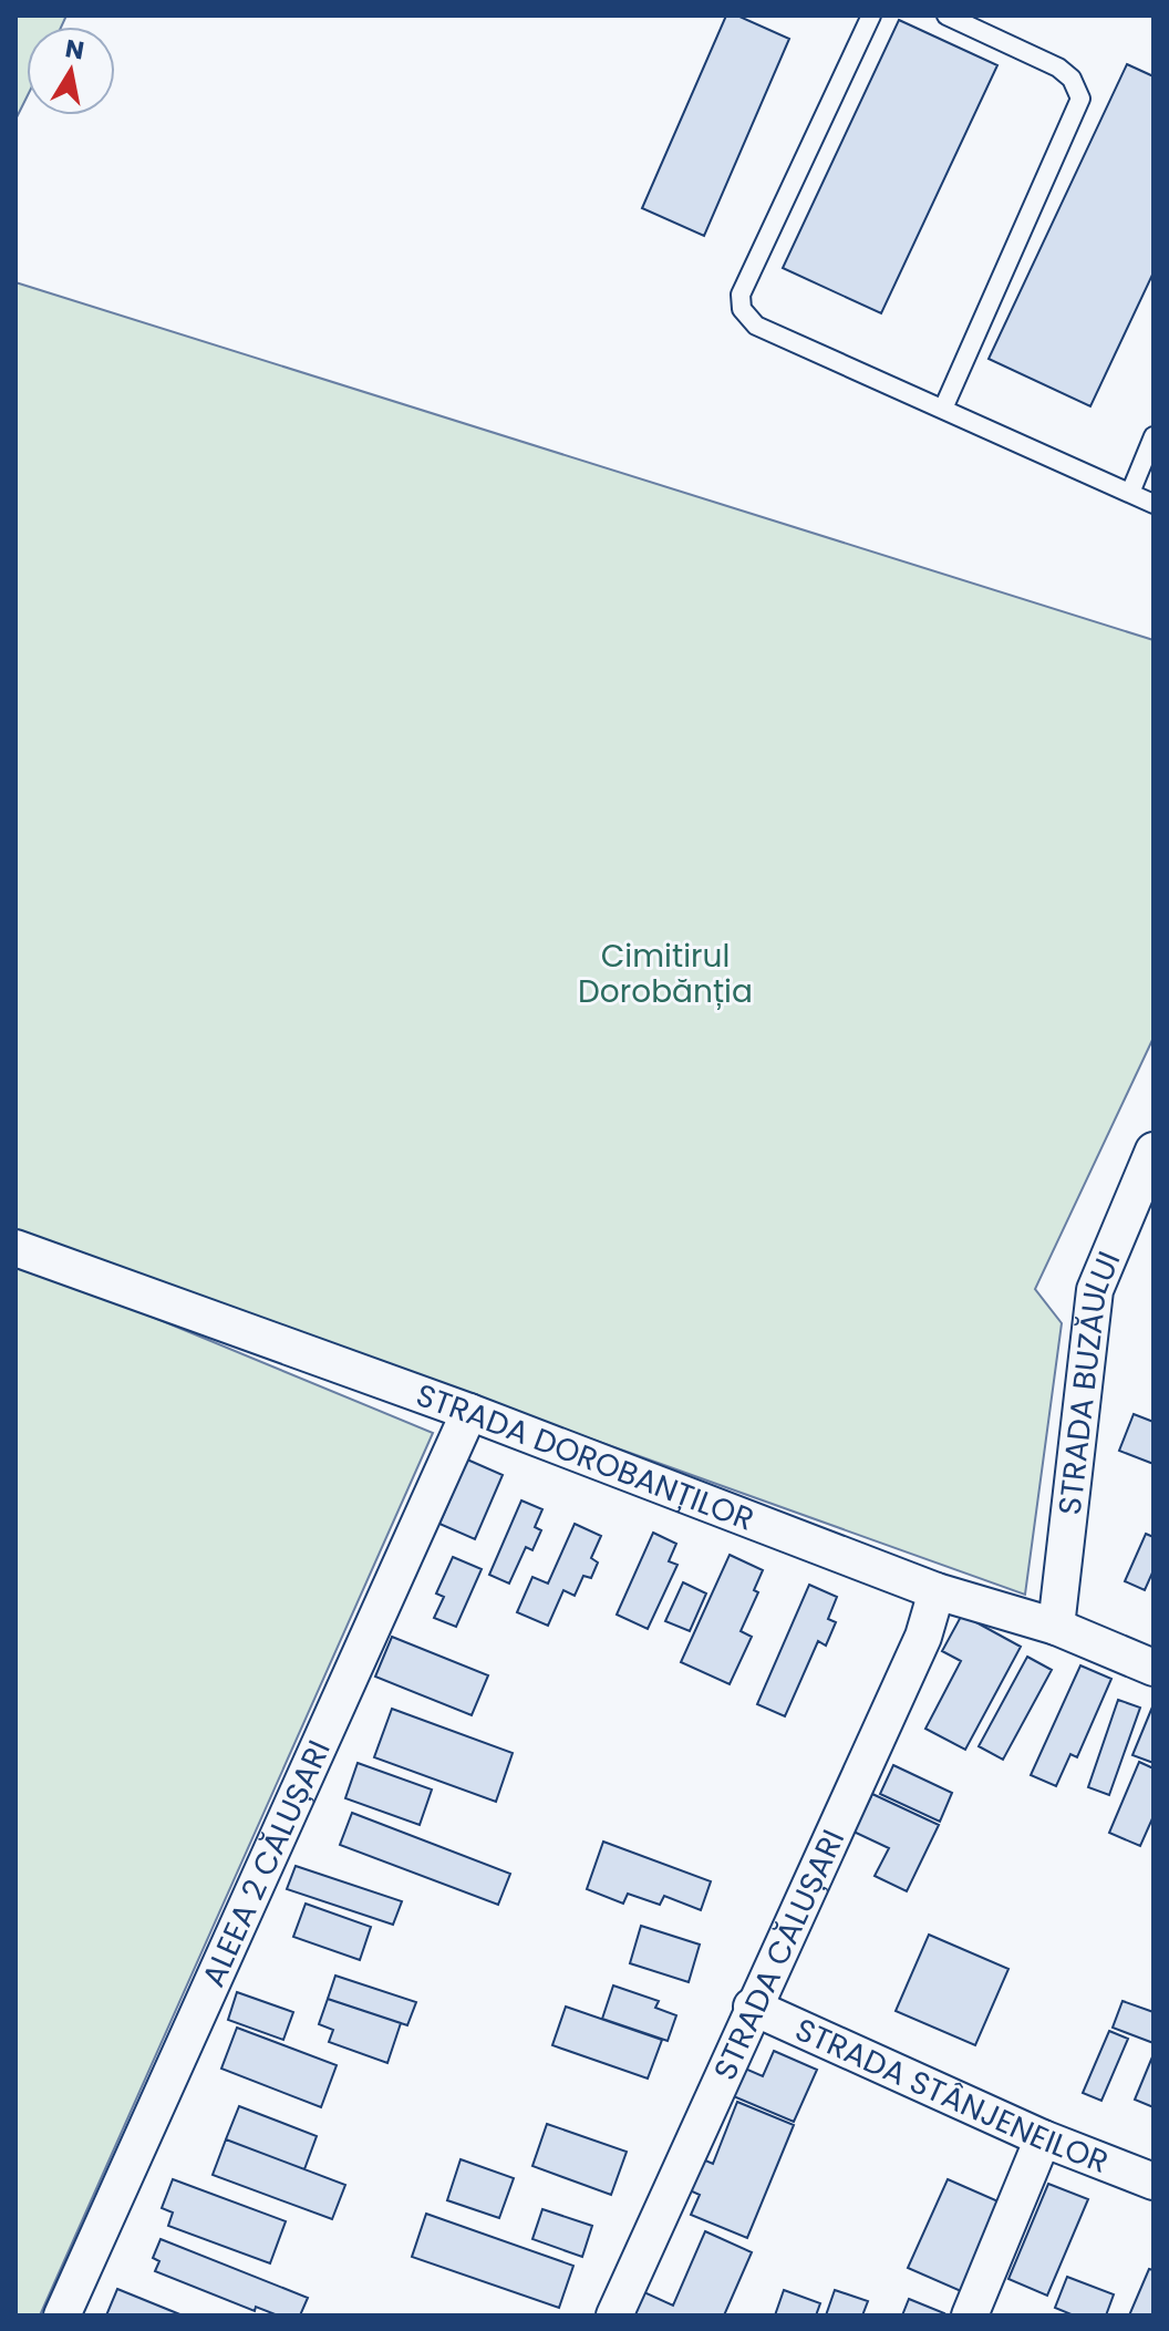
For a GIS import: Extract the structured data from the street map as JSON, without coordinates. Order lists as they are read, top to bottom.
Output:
{
  "streets": {
    "street": [
      "STRADA BUZĂULUI",
      "STRADA DOROBANȚILOR",
      "ALEEA 2 CĂLUȘARI",
      "STRADA CĂLUȘARI",
      "STRADA STÂNJENEILOR"
    ]
  },
  "crossings": [
    ["STRADA BUZĂULUI", "STRADA DOROBANȚILOR"],
    ["STRADA DOROBANȚILOR", "ALEEA 2 CĂLUȘARI"],
    ["STRADA DOROBANȚILOR", "STRADA CĂLUȘARI"],
    ["STRADA CĂLUȘARI", "STRADA STÂNJENEILOR"]
  ],
  "parks": ["Cimitirul Dorobănția"],
  "north": "top"
}
